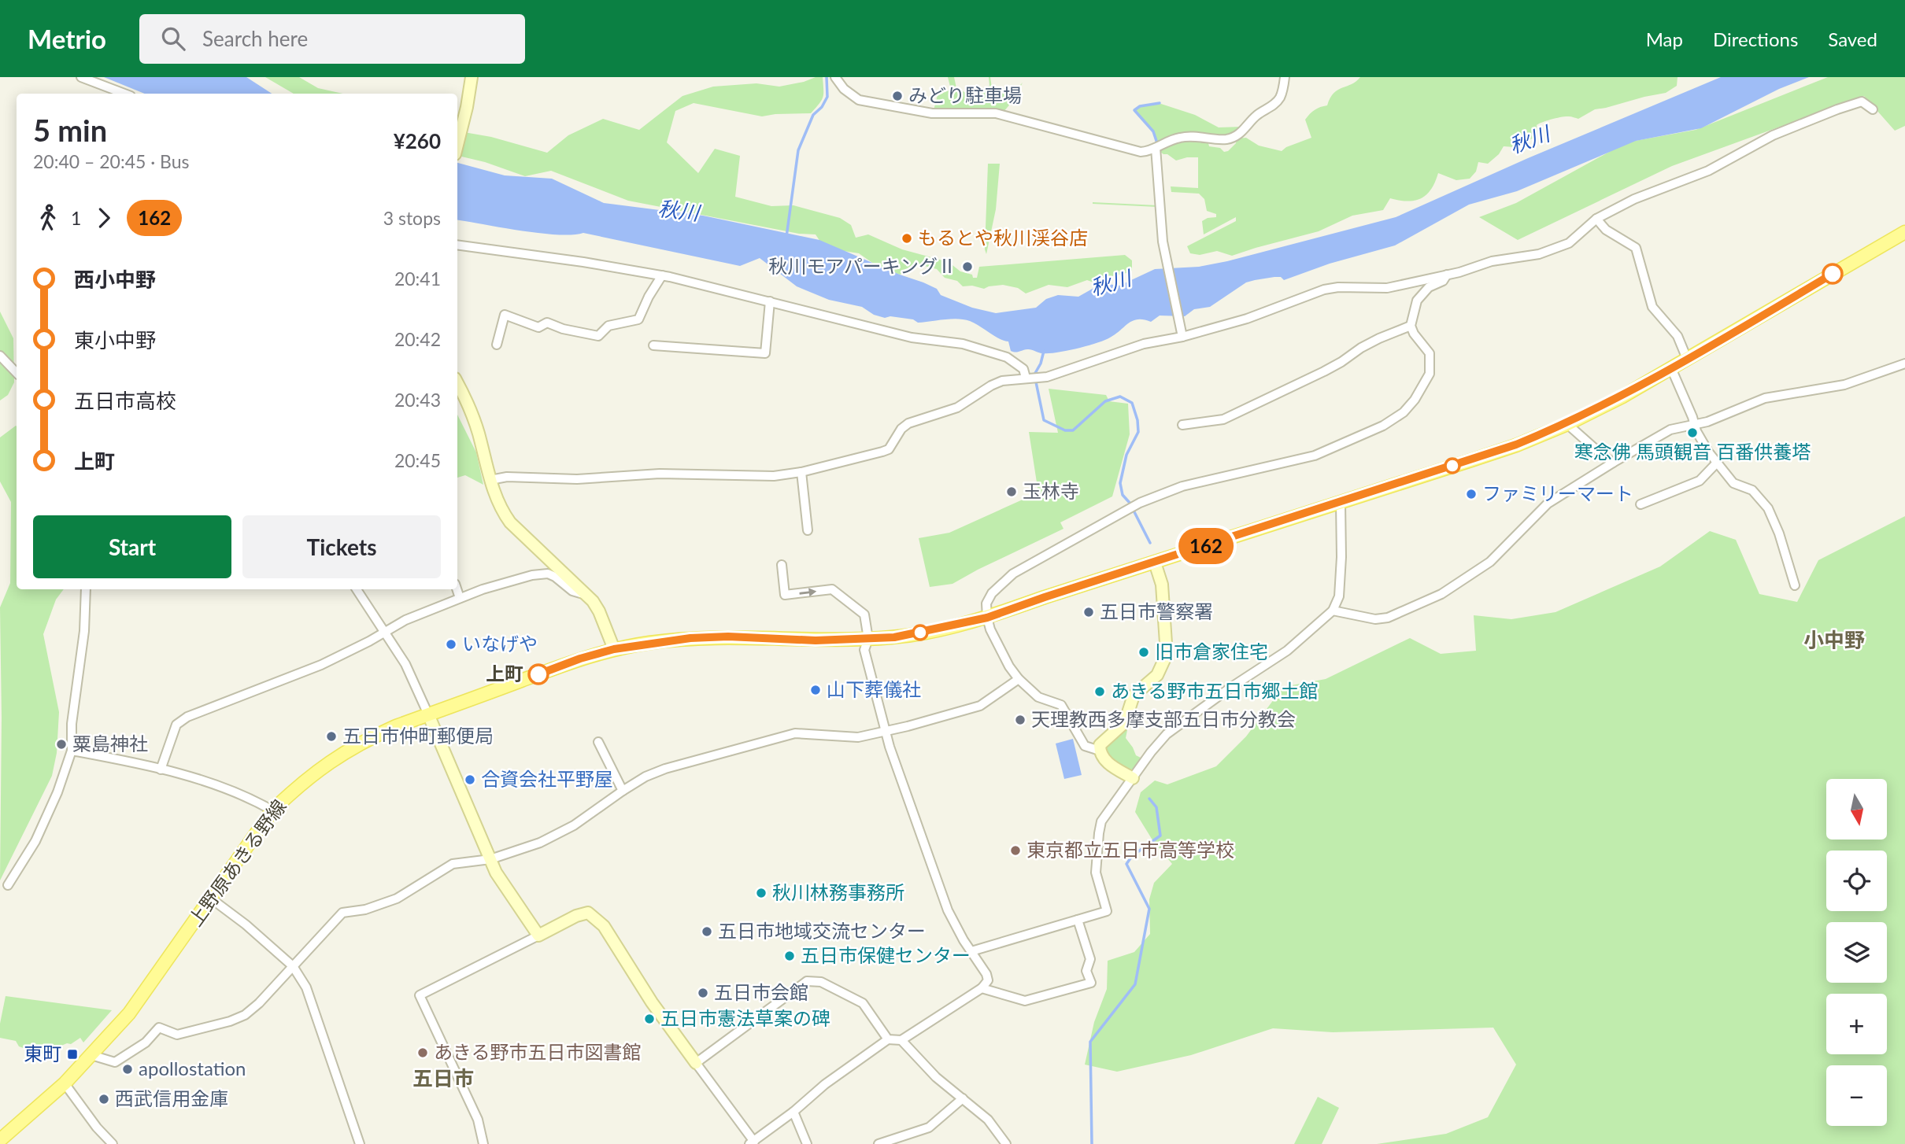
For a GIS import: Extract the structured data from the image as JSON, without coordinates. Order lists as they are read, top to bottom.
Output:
{
  "streets": {
    "main road": ["上野原あきる野線"]
  },
  "districts": ["小中野", "五日市"],
  "water": ["秋川"],
  "places": {
    "other": [
      "みどり駐車場",
      "もるとや秋川渓谷店",
      "秋川モアパーキングⅡ",
      "寒念佛 馬頭観音 百番供養塔",
      "玉林寺",
      "ファミリーマート",
      "五日市警察署",
      "いなげや",
      "旧市倉家住宅",
      "上町",
      "山下葬儀社",
      "あきる野市五日市郷土館",
      "天理教西多摩支部五日市分教会",
      "五日市仲町郵便局",
      "粟島神社",
      "合資会社平野屋",
      "東京都立五日市高等学校",
      "秋川林務事務所",
      "五日市地域交流センター",
      "五日市保健センター",
      "五日市会館",
      "五日市憲法草案の碑",
      "あきる野市五日市図書館",
      "apollostation",
      "西武信用金庫"
    ],
    "transit": ["東町"]
  },
  "lines": ["bus line 162"],
  "north": "bottom",
  "page": {
    "header": "Metrio",
    "search": "Search here",
    "nav": ["Map", "Directions", "Saved"],
    "on_map": "162",
    "heading": ["5 min", "20:40 – 20:45 · Bus", "¥260"],
    "legs": ["1", "162", "3 stops"],
    "list": [
      {
        "name": "西小中野",
        "value": "20:41"
      },
      {
        "name": "東小中野",
        "value": "20:42"
      },
      {
        "name": "五日市高校",
        "value": "20:43"
      },
      {
        "name": "上町",
        "value": "20:45"
      }
    ],
    "buttons": ["Start", "Tickets"],
    "map_buttons": ["+", "−"]
  }
}
